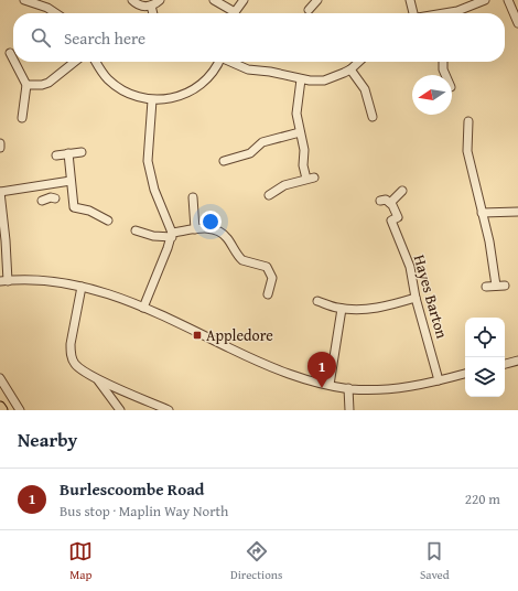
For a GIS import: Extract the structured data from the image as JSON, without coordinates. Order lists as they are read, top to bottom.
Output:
{
  "streets": {
    "street": ["Hayes Barton"]
  },
  "places": {
    "transit": ["Appledore"]
  },
  "north": "left",
  "page": {
    "search": "Search here",
    "pins": "1",
    "heading": "Nearby",
    "list": [
      {
        "mark": "1",
        "name": "Burlescoombe Road",
        "note": "Bus stop · Maplin Way North",
        "value": "220 m"
      }
    ],
    "nav": ["Map", "Directions", "Saved"]
  }
}
